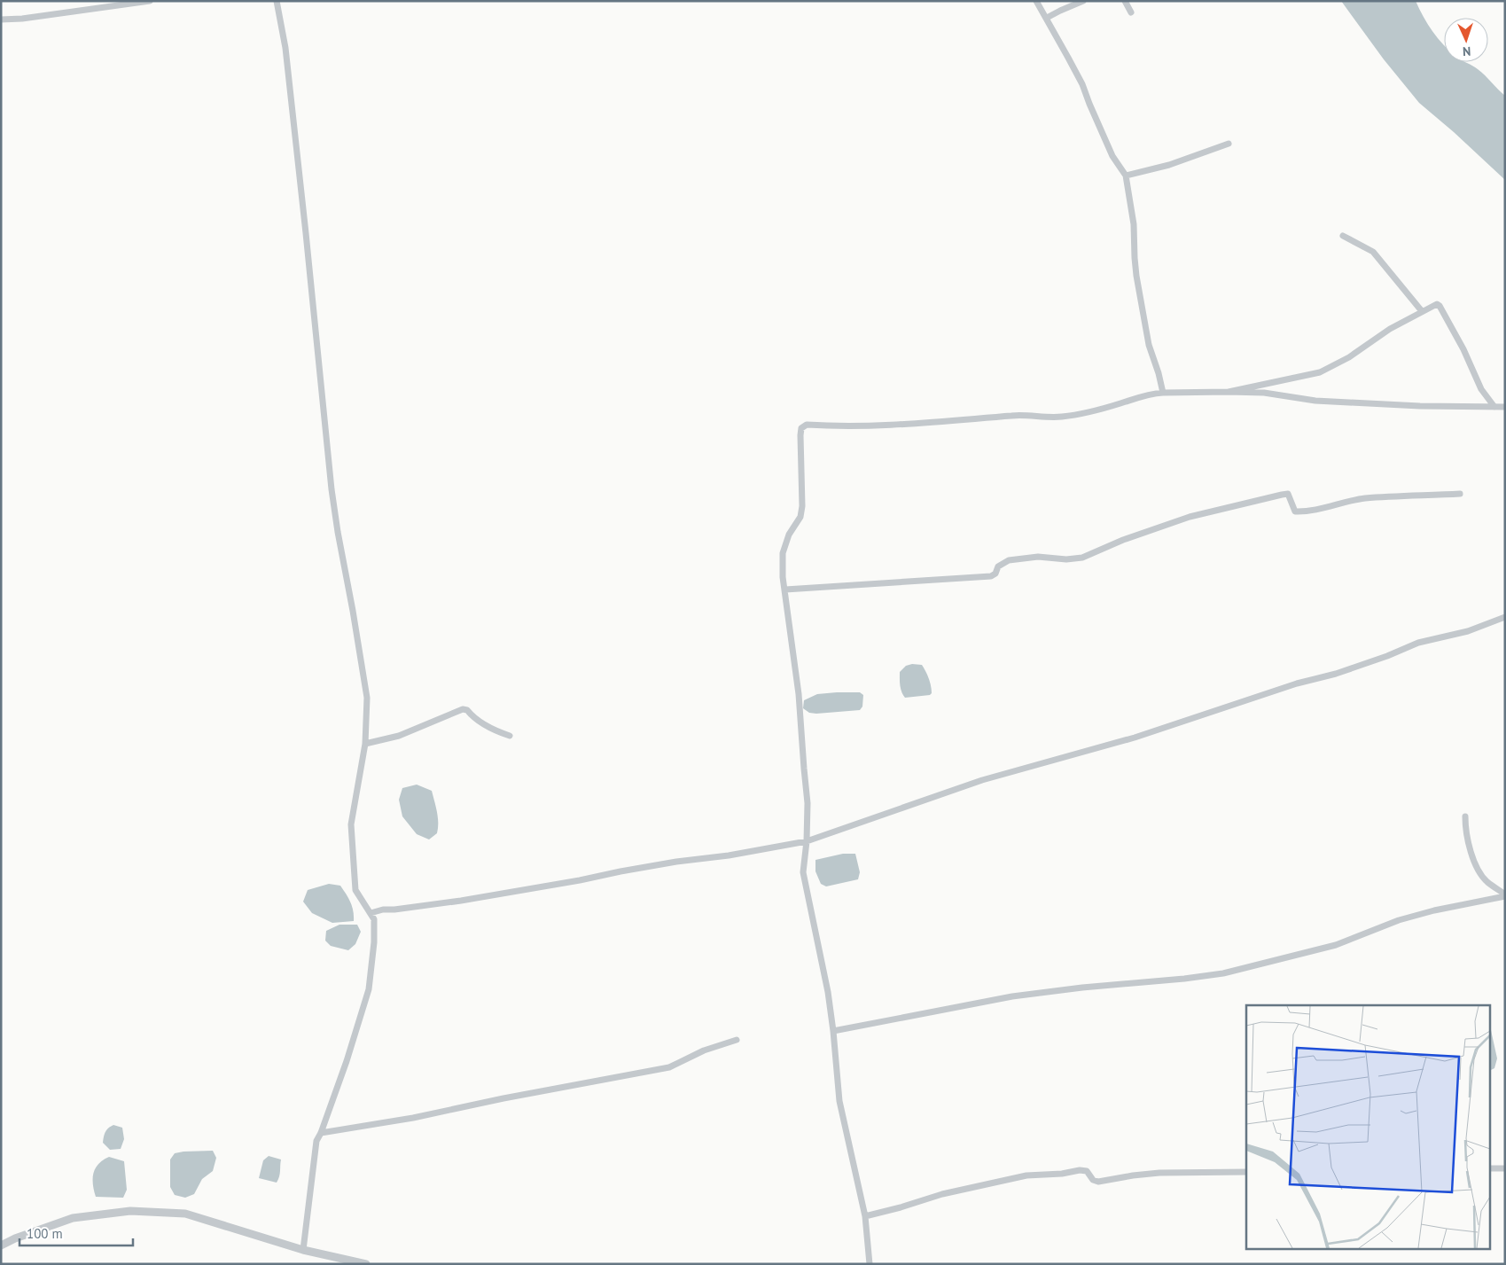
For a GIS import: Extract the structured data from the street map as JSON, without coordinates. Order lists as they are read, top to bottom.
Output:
{
  "scale_bar": "100 m",
  "north": "bottom"
}
